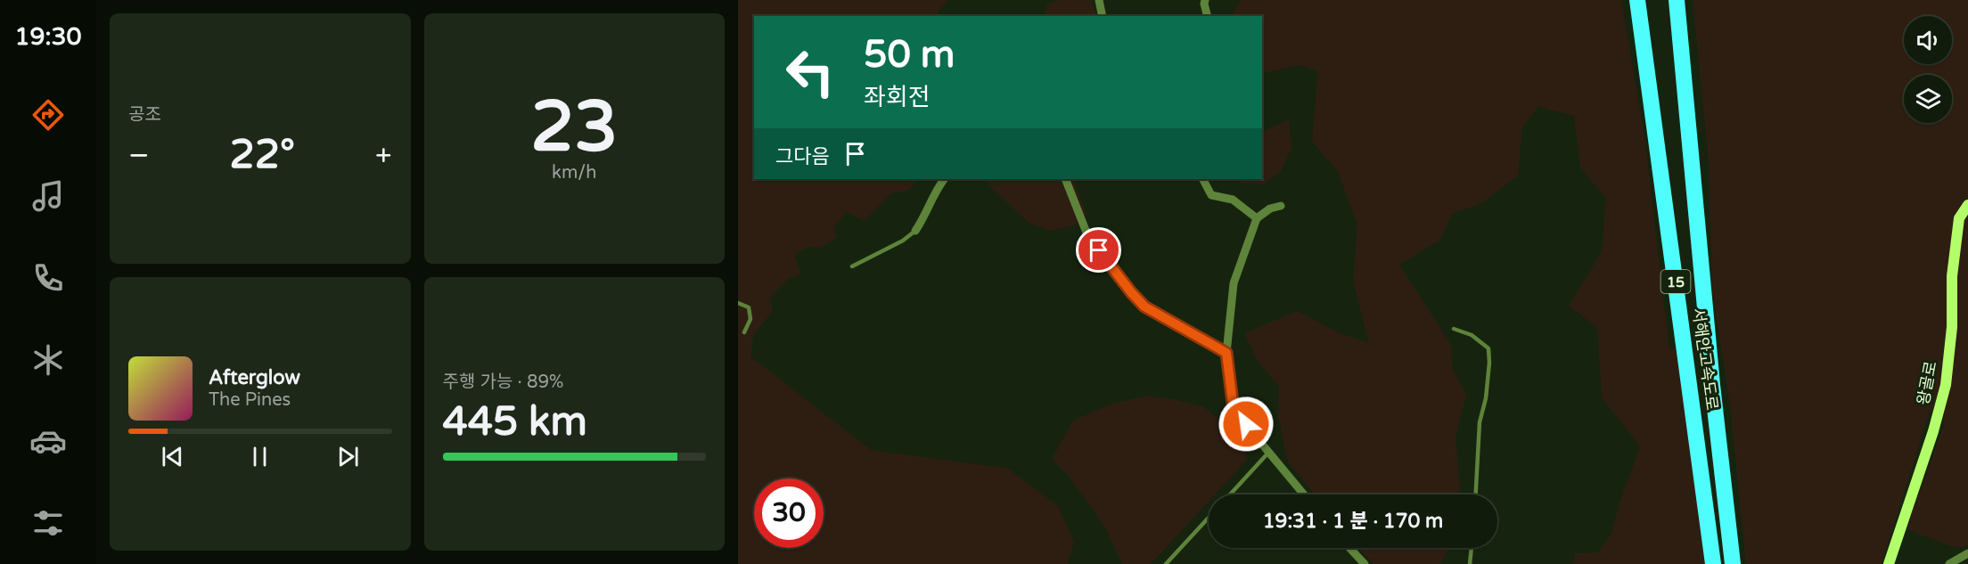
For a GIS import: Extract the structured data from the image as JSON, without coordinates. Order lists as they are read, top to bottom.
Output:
{
  "streets": {
    "highway": ["15", "서해안고속도로"],
    "main road": ["왕골로"]
  },
  "page": {
    "tabs": "19:30",
    "tile": [
      "공조",
      ["23", "km/h"],
      ["주행 가능 · 89%", "445 km"]
    ],
    "turn": ["50 m", "좌회전"],
    "then": "그다음",
    "heat": ["−", "22°", "+"],
    "song": ["Afterglow", "The Pines"],
    "limit": "30",
    "trip": "19:31 · 1 분 · 170 m"
  }
}
